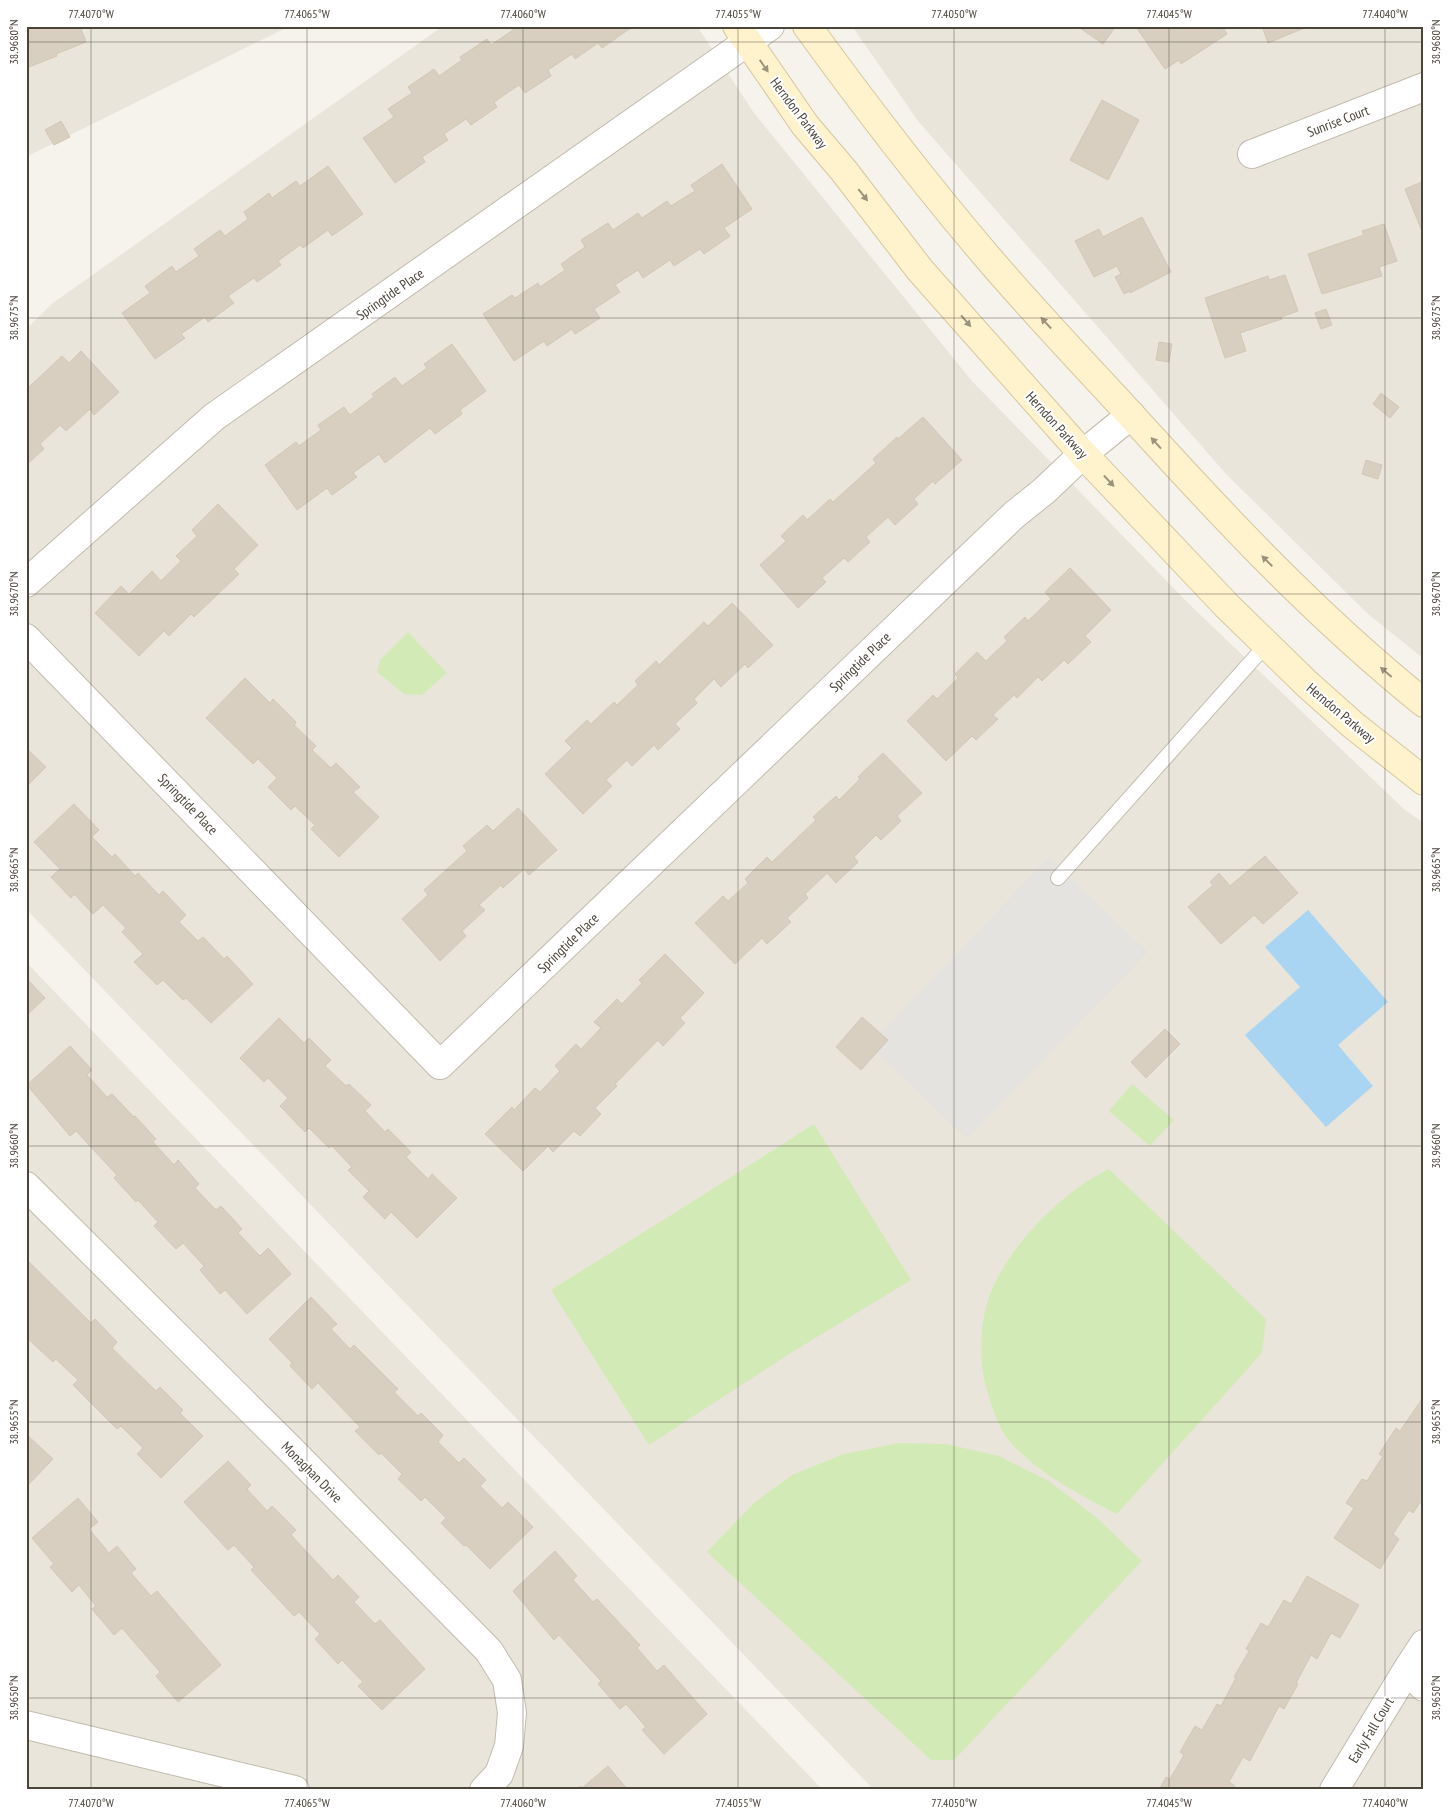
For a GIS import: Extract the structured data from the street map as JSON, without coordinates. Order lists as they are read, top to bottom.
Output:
{
  "streets": {
    "main road": ["Herndon Parkway"],
    "street": [
      "Sunrise Court",
      "Springtide Place",
      "Monaghan Drive",
      "Early Fall Court"
    ]
  },
  "crossings": [
    ["Herndon Parkway", "Springtide Place"]
  ],
  "coordinates": [
    "77.4070°W",
    "77.4065°W",
    "77.4060°W",
    "77.4055°W",
    "77.4050°W",
    "77.4045°W",
    "77.4040°W",
    "38.9680°N",
    "38.9675°N",
    "38.9670°N",
    "38.9665°N",
    "38.9660°N",
    "38.9655°N",
    "38.9650°N"
  ]
}
